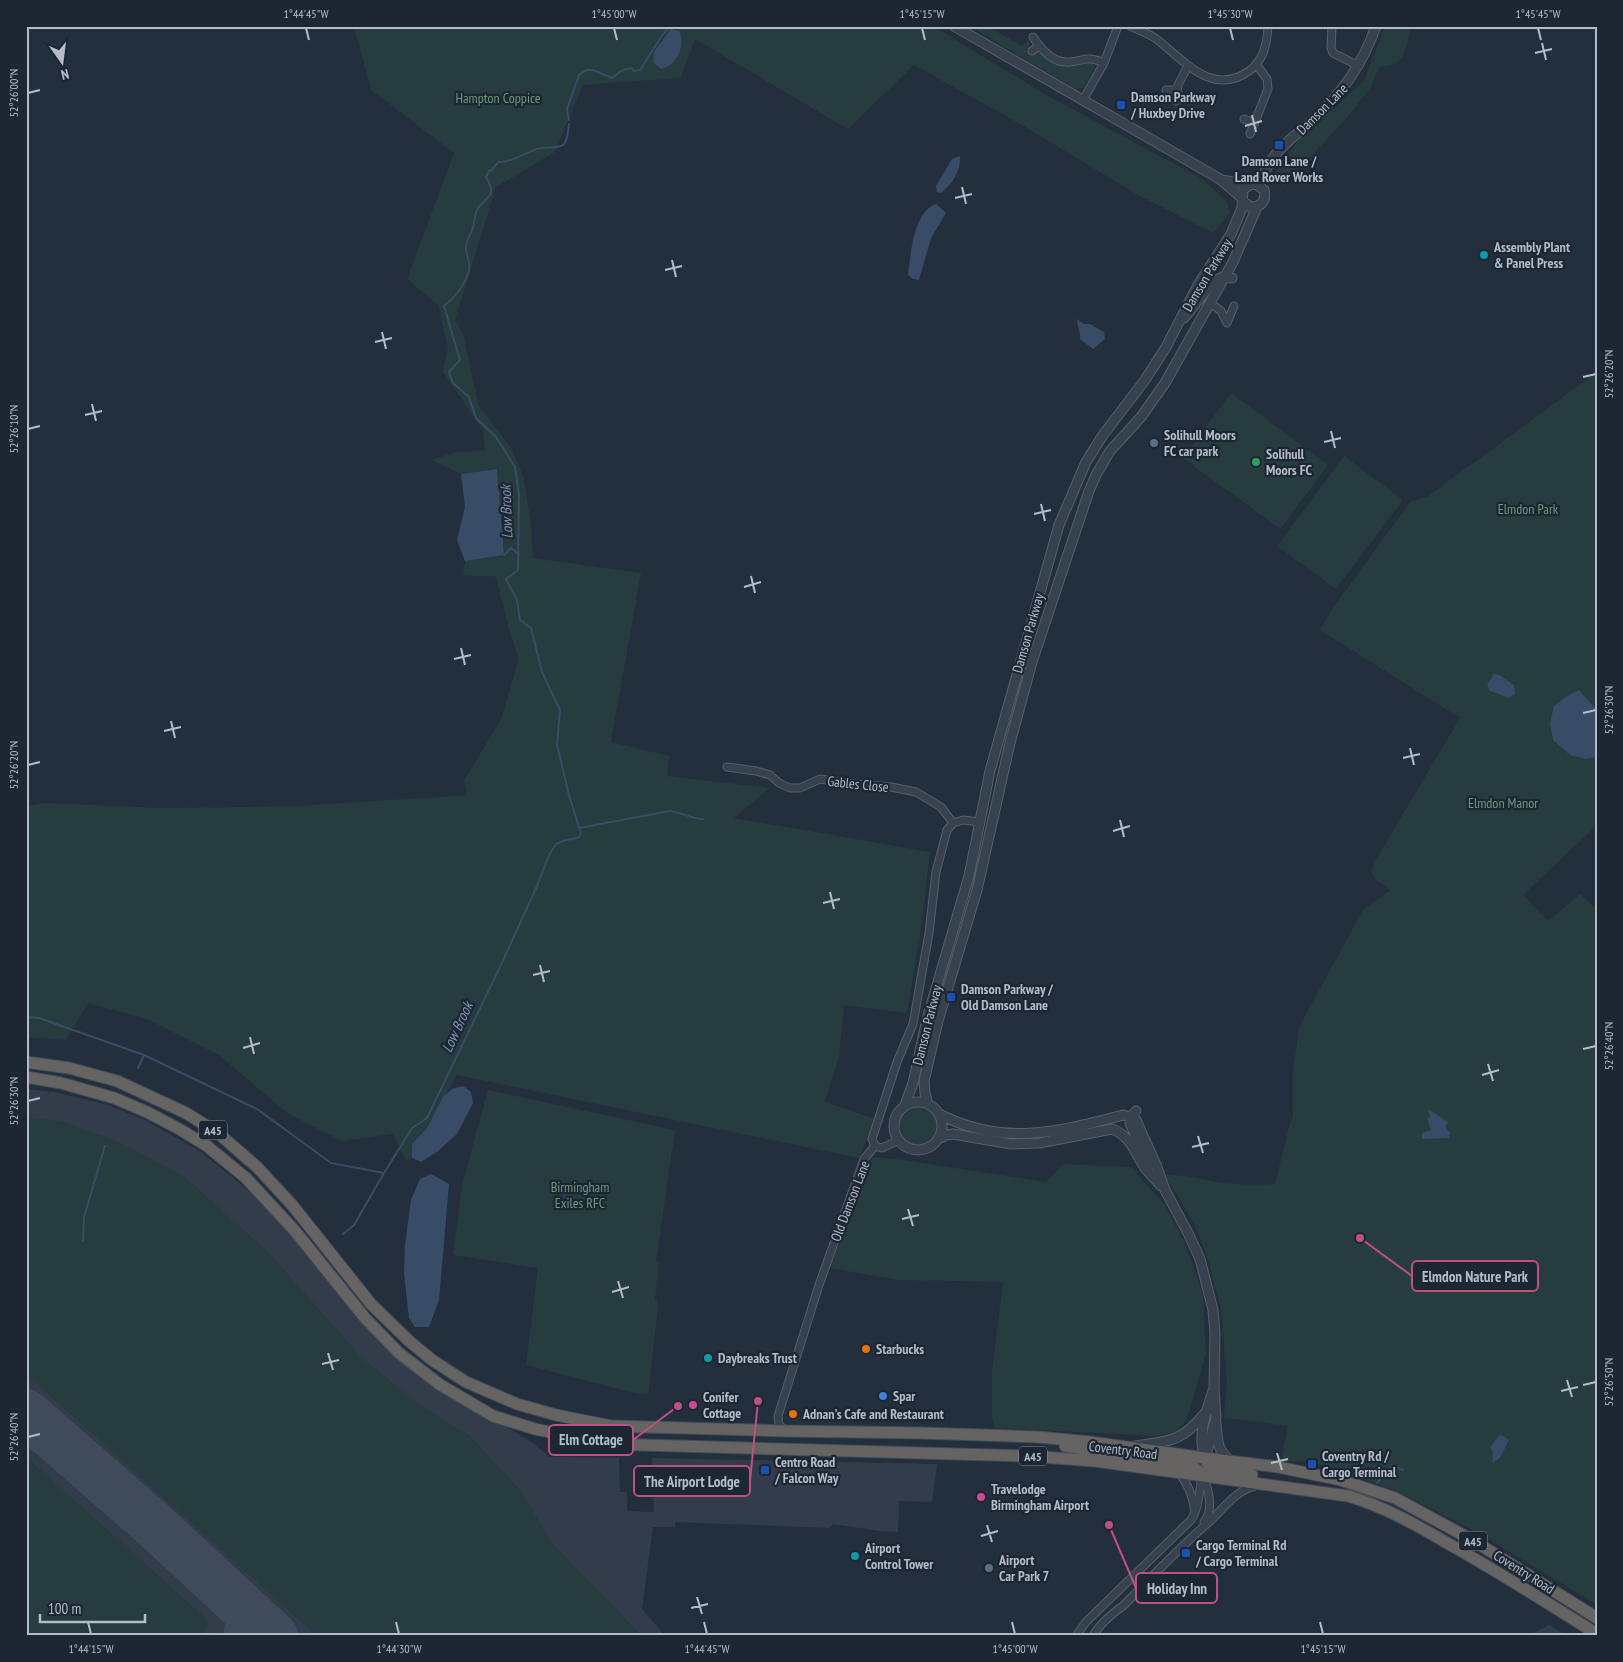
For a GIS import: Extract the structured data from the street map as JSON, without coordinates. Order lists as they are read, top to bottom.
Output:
{
  "streets": {
    "highway": ["A45", "Coventry Road"],
    "street": [
      "Damson Lane",
      "Damson Parkway",
      "Gables Close",
      "Old Damson Lane"
    ]
  },
  "crossings": [
    ["Damson Lane", "Damson Parkway"],
    ["Gables Close", "Old Damson Lane"],
    ["Old Damson Lane", "Coventry Road"]
  ],
  "water": ["Low Brook"],
  "parks": [
    "Hampton Coppice",
    "Elmdon Park",
    "Elmdon Manor",
    "Birmingham Exiles RFC"
  ],
  "places": {
    "transit": [
      "Damson Parkway / Huxbey Drive",
      "Damson Lane / Land Rover Works",
      "Damson Parkway / Old Damson Lane",
      "Coventry Rd / Cargo Terminal",
      "Centro Road / Falcon Way",
      "Cargo Terminal Rd / Cargo Terminal"
    ],
    "other": [
      "Assembly Plant & Panel Press",
      "Solihull Moors FC car park",
      "Solihull Moors FC",
      "Elmdon Nature Park",
      "Starbucks",
      "Daybreaks Trust",
      "Spar",
      "The Airport Lodge",
      "Conifer Cottage",
      "Elm Cottage",
      "Adnan's Cafe and Restaurant",
      "Travelodge Birmingham Airport",
      "Holiday Inn",
      "Airport Control Tower",
      "Airport Car Park 7"
    ]
  },
  "scale_bar": "100 m",
  "north": "bottom",
  "coordinates": [
    "1°44'45\"W",
    "1°45'00\"W",
    "1°45'15\"W",
    "1°45'30\"W",
    "1°45'45\"W",
    "52°26'00\"N",
    "52°26'20\"N",
    "52°26'10\"N",
    "52°26'30\"N",
    "52°26'40\"N",
    "52°26'50\"N",
    "1°44'15\"W",
    "1°44'30\"W"
  ]
}
